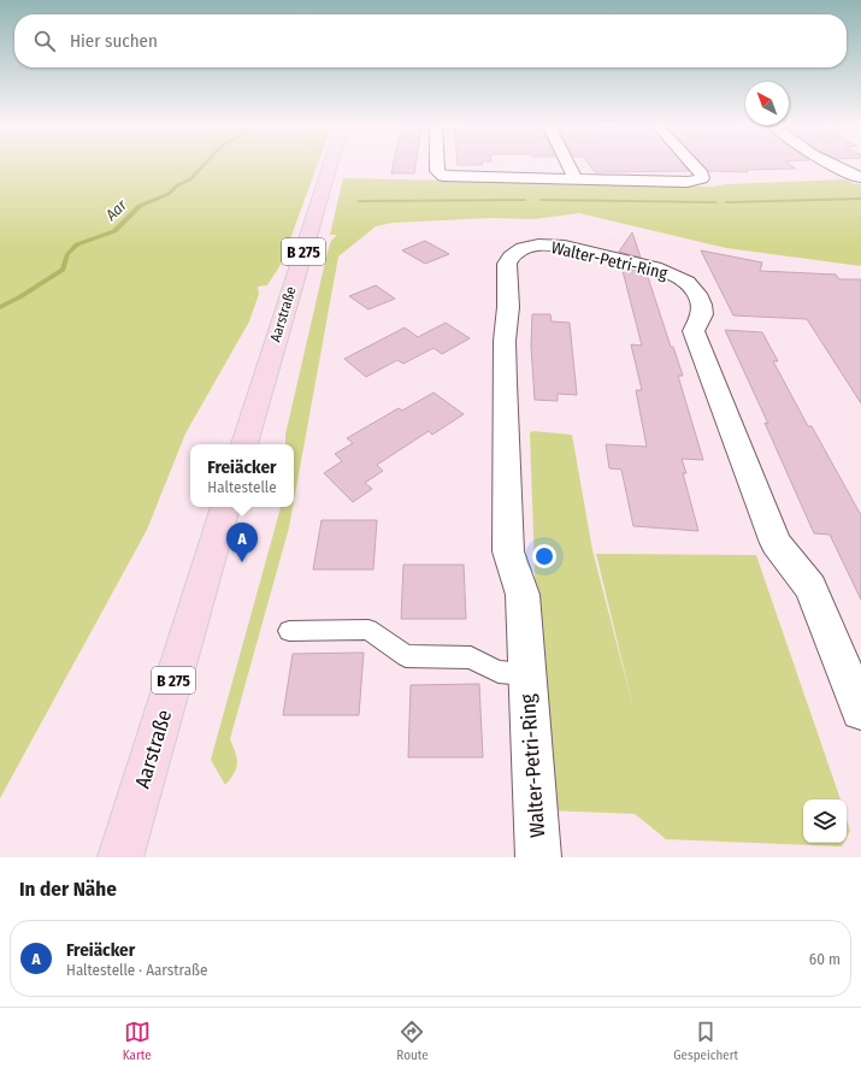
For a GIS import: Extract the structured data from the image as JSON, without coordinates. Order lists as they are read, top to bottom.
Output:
{
  "streets": {
    "main road": ["B 275", "Aarstraße"],
    "street": ["Walter-Petri-Ring"]
  },
  "water": ["Aar"],
  "north": "top left",
  "page": {
    "search": "Hier suchen",
    "popup": ["Freiäcker", "Haltestelle"],
    "pins": "A",
    "heading": "In der Nähe",
    "list": [
      {
        "mark": "A",
        "name": "Freiäcker",
        "note": "Haltestelle · Aarstraße",
        "value": "60 m"
      }
    ],
    "nav": ["Karte", "Route", "Gespeichert"]
  }
}
